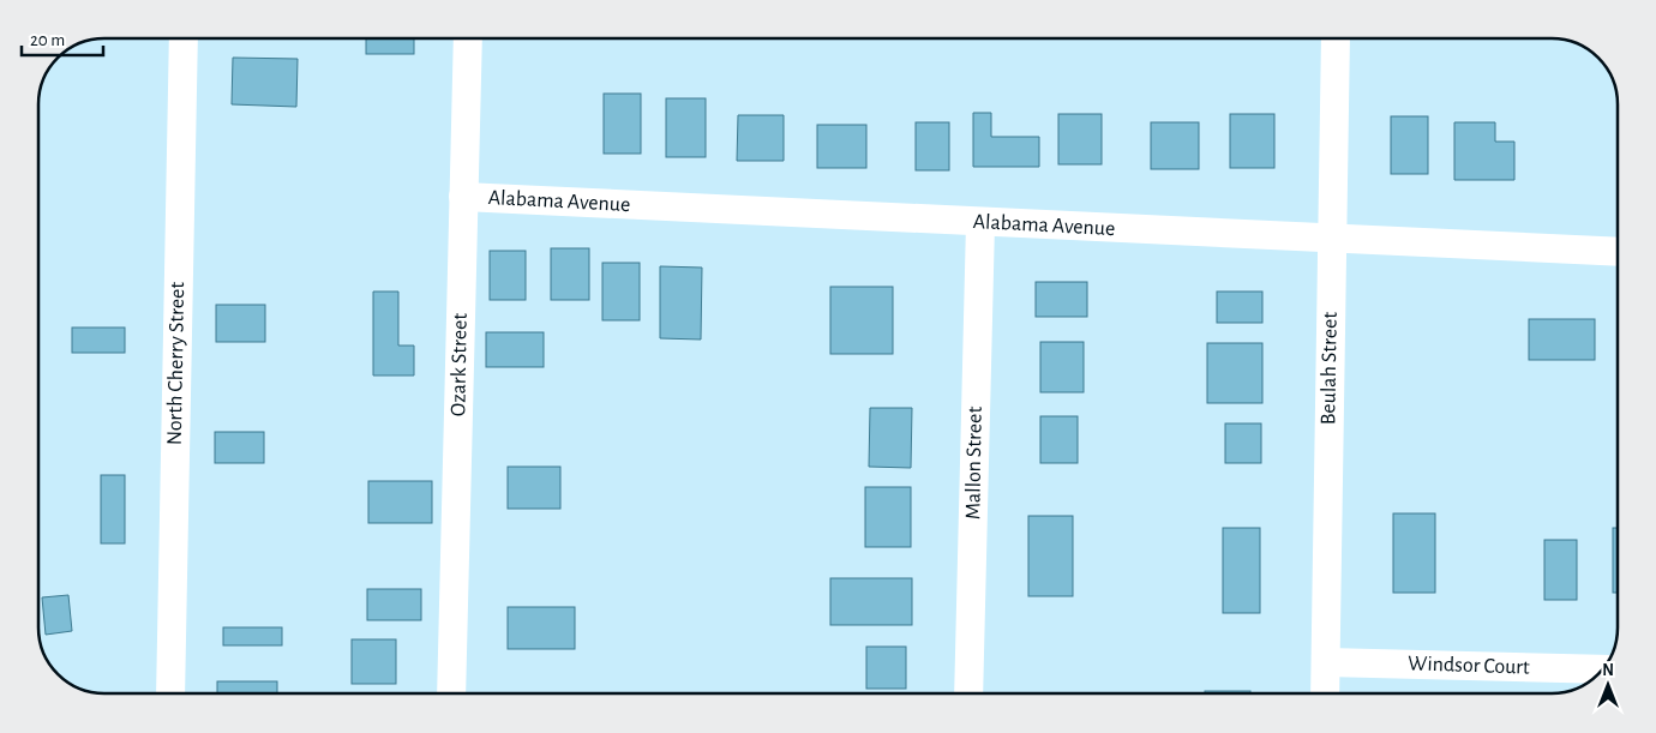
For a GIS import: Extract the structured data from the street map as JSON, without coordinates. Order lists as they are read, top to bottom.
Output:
{
  "streets": {
    "street": [
      "Alabama Avenue",
      "North Cherry Street",
      "Ozark Street",
      "Beulah Street",
      "Mallon Street",
      "Windsor Court"
    ]
  },
  "crossings": [
    ["Alabama Avenue", "Ozark Street"],
    ["Alabama Avenue", "Beulah Street"],
    ["Alabama Avenue", "Mallon Street"],
    ["Beulah Street", "Windsor Court"]
  ],
  "scale_bar": "20 m",
  "north": "top"
}
